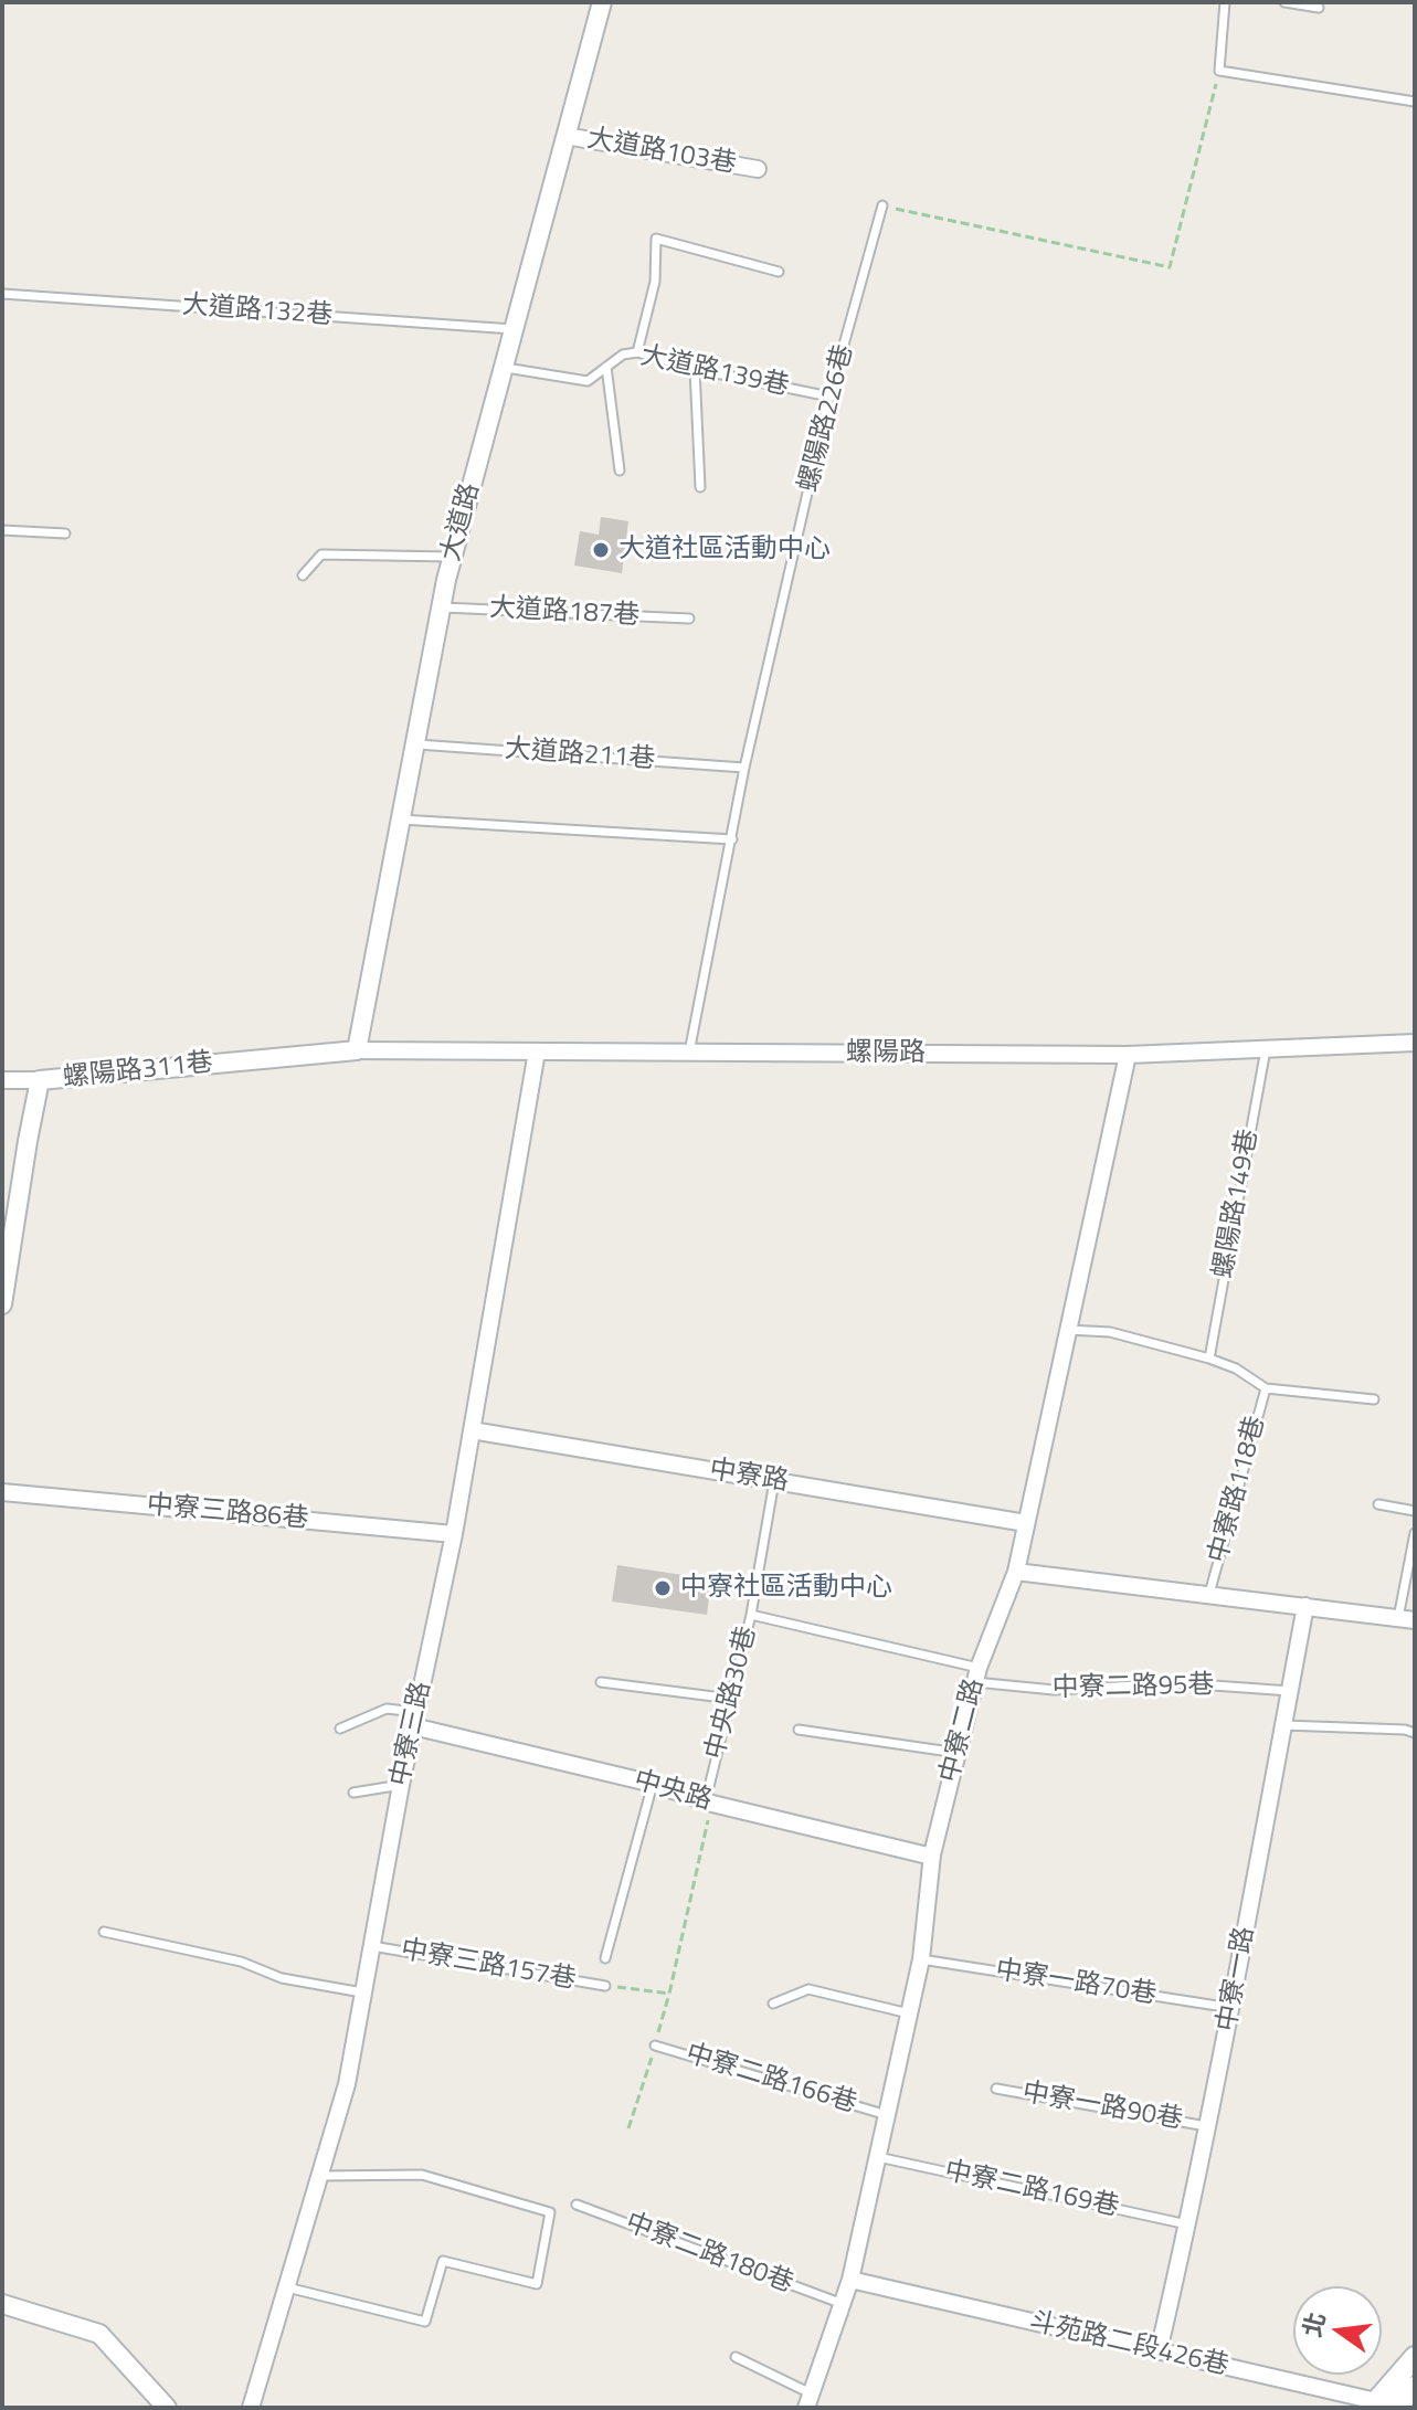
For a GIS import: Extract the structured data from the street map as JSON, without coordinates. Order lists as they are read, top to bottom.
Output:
{
  "streets": {
    "street": [
      "大道路103巷",
      "大道路",
      "螺陽路",
      "螺陽路311巷",
      "中寮路",
      "中寮三路86巷",
      "中寮二路",
      "中寮三路",
      "中央路",
      "中寮一路",
      "斗苑路二段426巷"
    ],
    "lane": [
      "大道路132巷",
      "大道路139巷",
      "螺陽路226巷",
      "大道路187巷",
      "大道路211巷",
      "螺陽路149巷",
      "中寮路118巷",
      "中寮二路95巷",
      "中央路30巷",
      "中寮三路157巷",
      "中寮一路70巷",
      "中寮二路166巷",
      "中寮一路90巷",
      "中寮二路169巷",
      "中寮二路180巷"
    ]
  },
  "crossings": [
    ["大道路103巷", "大道路"],
    ["大道路132巷", "大道路"],
    ["大道路139巷", "螺陽路226巷"],
    ["大道路139巷", "大道路"],
    ["螺陽路226巷", "大道路211巷"],
    ["螺陽路226巷", "螺陽路"],
    ["大道路", "大道路187巷"],
    ["大道路", "大道路211巷"],
    ["大道路", "螺陽路"],
    ["大道路", "螺陽路311巷"],
    ["螺陽路", "螺陽路311巷"],
    ["螺陽路", "螺陽路149巷"],
    ["螺陽路", "中寮二路"],
    ["螺陽路", "中寮三路"],
    ["中寮路", "中央路30巷"],
    ["中寮路", "中寮二路"],
    ["中寮路", "中寮三路"],
    ["中寮三路86巷", "中寮三路"],
    ["中寮二路95巷", "中央路30巷"],
    ["中寮二路95巷", "中寮二路"],
    ["中寮二路95巷", "中寮一路"],
    ["中央路30巷", "中央路"],
    ["中寮二路", "中央路"],
    ["中寮二路", "中寮一路70巷"],
    ["中寮二路", "中寮二路166巷"],
    ["中寮二路", "中寮二路169巷"],
    ["中寮二路", "中寮二路180巷"],
    ["中寮二路", "斗苑路二段426巷"],
    ["中寮三路", "中央路"],
    ["中寮三路", "中寮三路157巷"],
    ["中寮一路", "中寮一路70巷"],
    ["中寮一路", "中寮一路90巷"],
    ["中寮一路", "中寮二路169巷"],
    ["中寮一路", "斗苑路二段426巷"]
  ],
  "places": ["大道社區活動中心", "中寮社區活動中心"],
  "north": "left"
}
